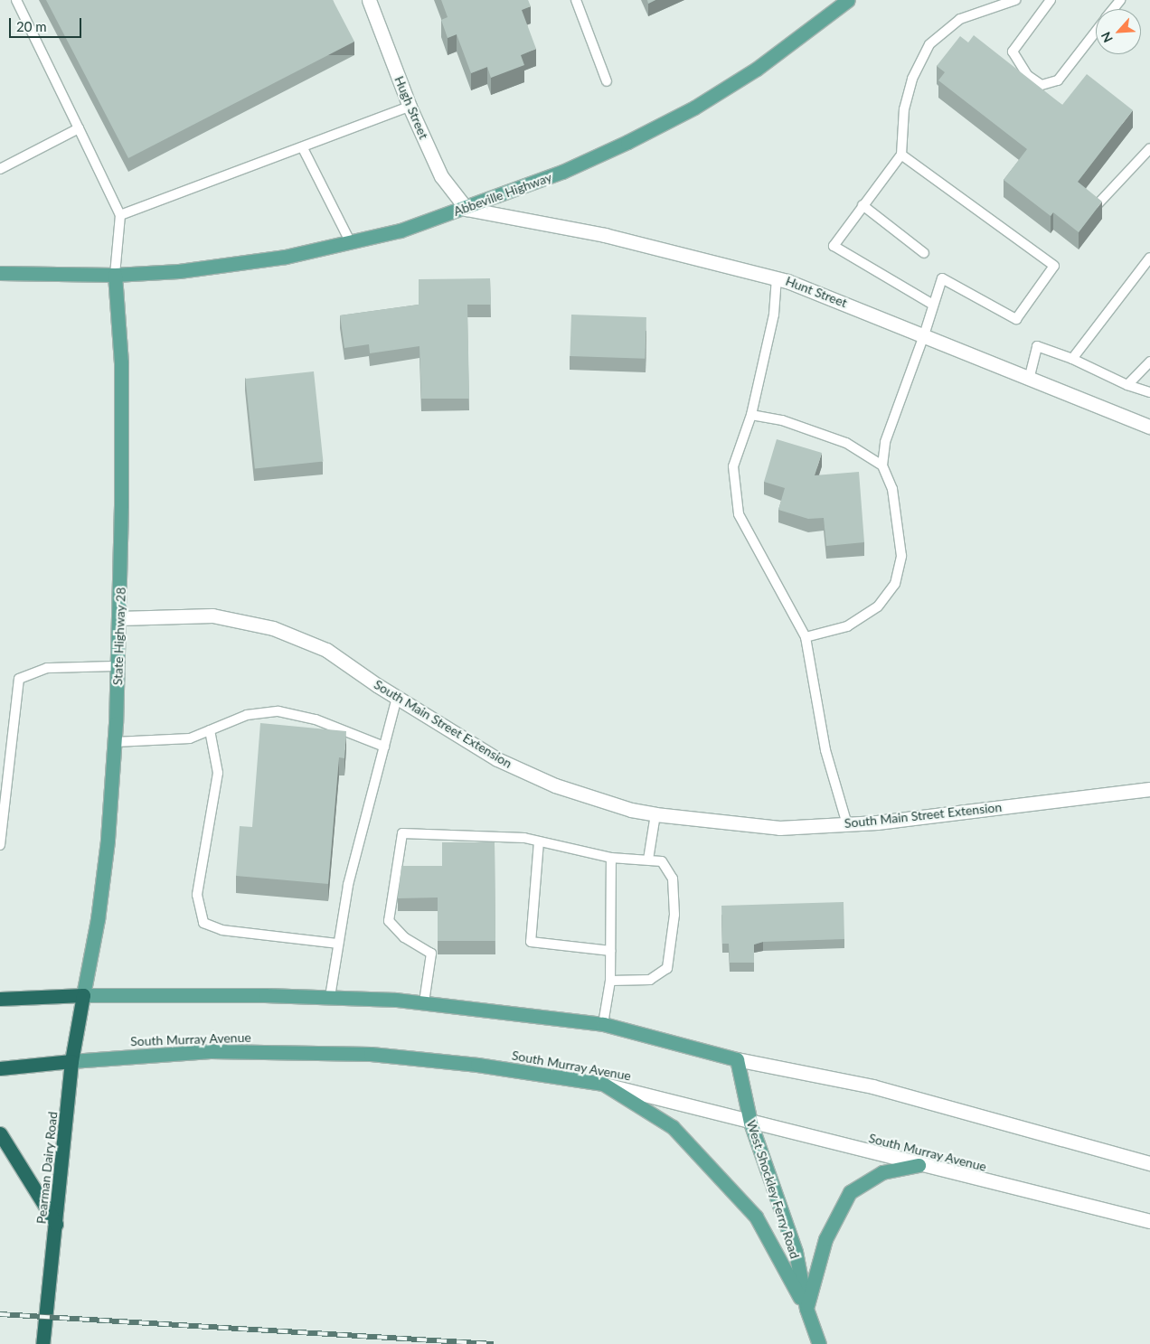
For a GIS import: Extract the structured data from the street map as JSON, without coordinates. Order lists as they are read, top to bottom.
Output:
{
  "streets": {
    "highway": ["South Murray Avenue", "Pearman Dairy Road"],
    "main road": ["Abbeville Highway", "State Highway 28", "West Shockley Ferry Road"],
    "street": ["Hugh Street", "Hunt Street", "South Main Street Extension"]
  },
  "crossings": [
    ["Hugh Street", "Abbeville Highway"],
    ["Hugh Street", "Hunt Street"],
    ["Abbeville Highway", "Hunt Street"],
    ["Abbeville Highway", "State Highway 28"],
    ["State Highway 28", "South Main Street Extension"],
    ["State Highway 28", "Pearman Dairy Road"],
    ["South Murray Avenue", "Pearman Dairy Road"],
    ["South Murray Avenue", "West Shockley Ferry Road"]
  ],
  "scale_bar": "20 m",
  "north": "bottom left"
}
